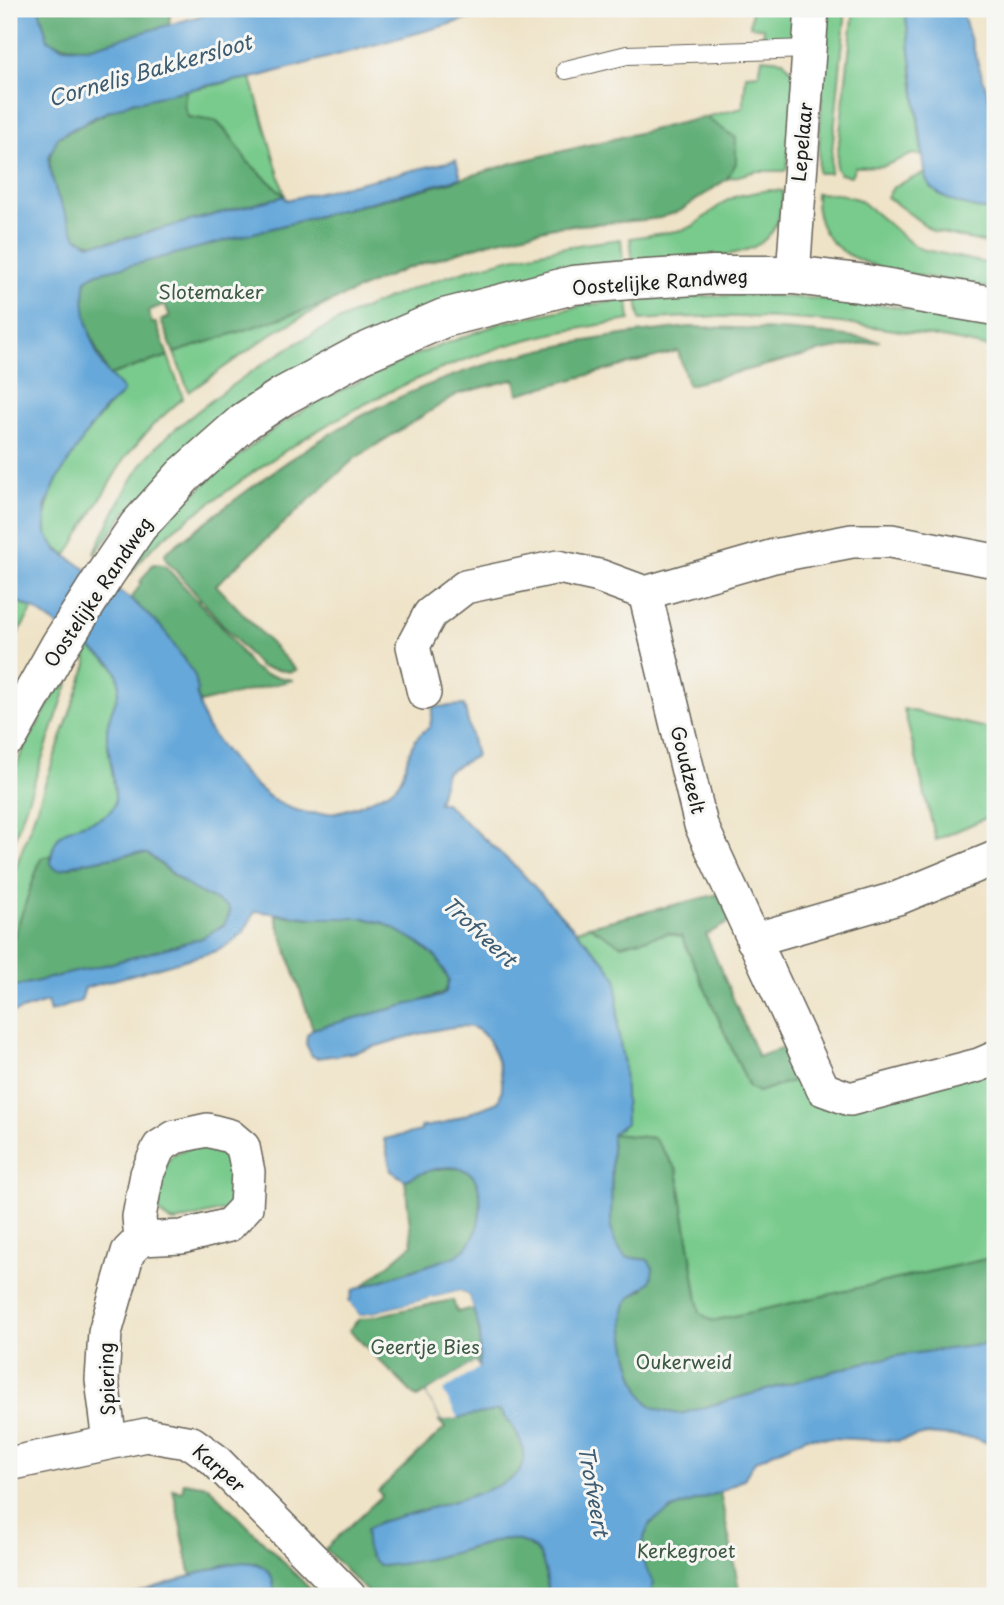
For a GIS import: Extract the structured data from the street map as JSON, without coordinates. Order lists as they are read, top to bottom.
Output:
{
  "streets": {
    "street": [
      "Lepelaar",
      "Oostelijke Randweg",
      "Goudzeelt",
      "Spiering",
      "Karper"
    ]
  },
  "crossings": [
    ["Lepelaar", "Oostelijke Randweg"],
    ["Spiering", "Karper"]
  ],
  "water": ["Cornelis Bakkersloot", "Trofveert"],
  "parks": [
    "Slotemaker",
    "Geertje Bies",
    "Oukerweid",
    "Kerkegroet"
  ]
}
